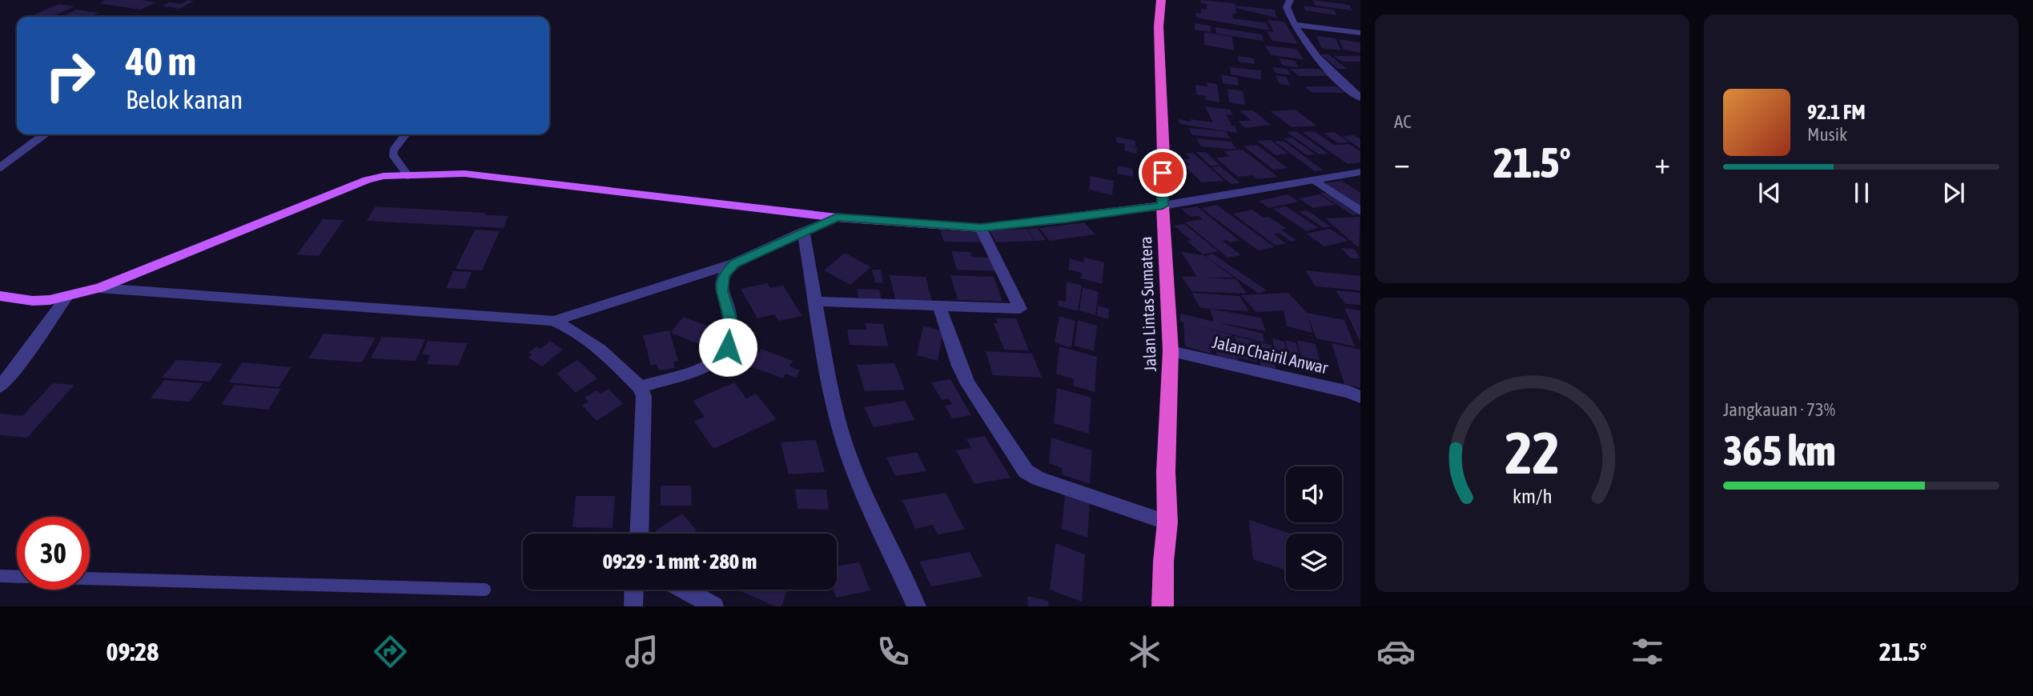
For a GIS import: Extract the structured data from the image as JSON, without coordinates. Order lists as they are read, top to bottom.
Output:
{
  "streets": {
    "highway": ["Jalan Lintas Sumatera"],
    "street": ["Jalan Chairil Anwar"]
  },
  "crossings": [
    ["Jalan Lintas Sumatera", "Jalan Chairil Anwar"]
  ],
  "page": {
    "tile": [
      "AC",
      ["Jangkauan · 73%", "365 km"]
    ],
    "turn": ["40 m", "Belok kanan"],
    "song": ["92.1 FM", "Musik"],
    "heat": ["−", "21.5°", "+"],
    "limit": "30",
    "trip": "09:29 · 1 mnt · 280 m",
    "tabs": ["09:28", "21.5°"],
    "gauge": ["22", "km/h"]
  }
}
